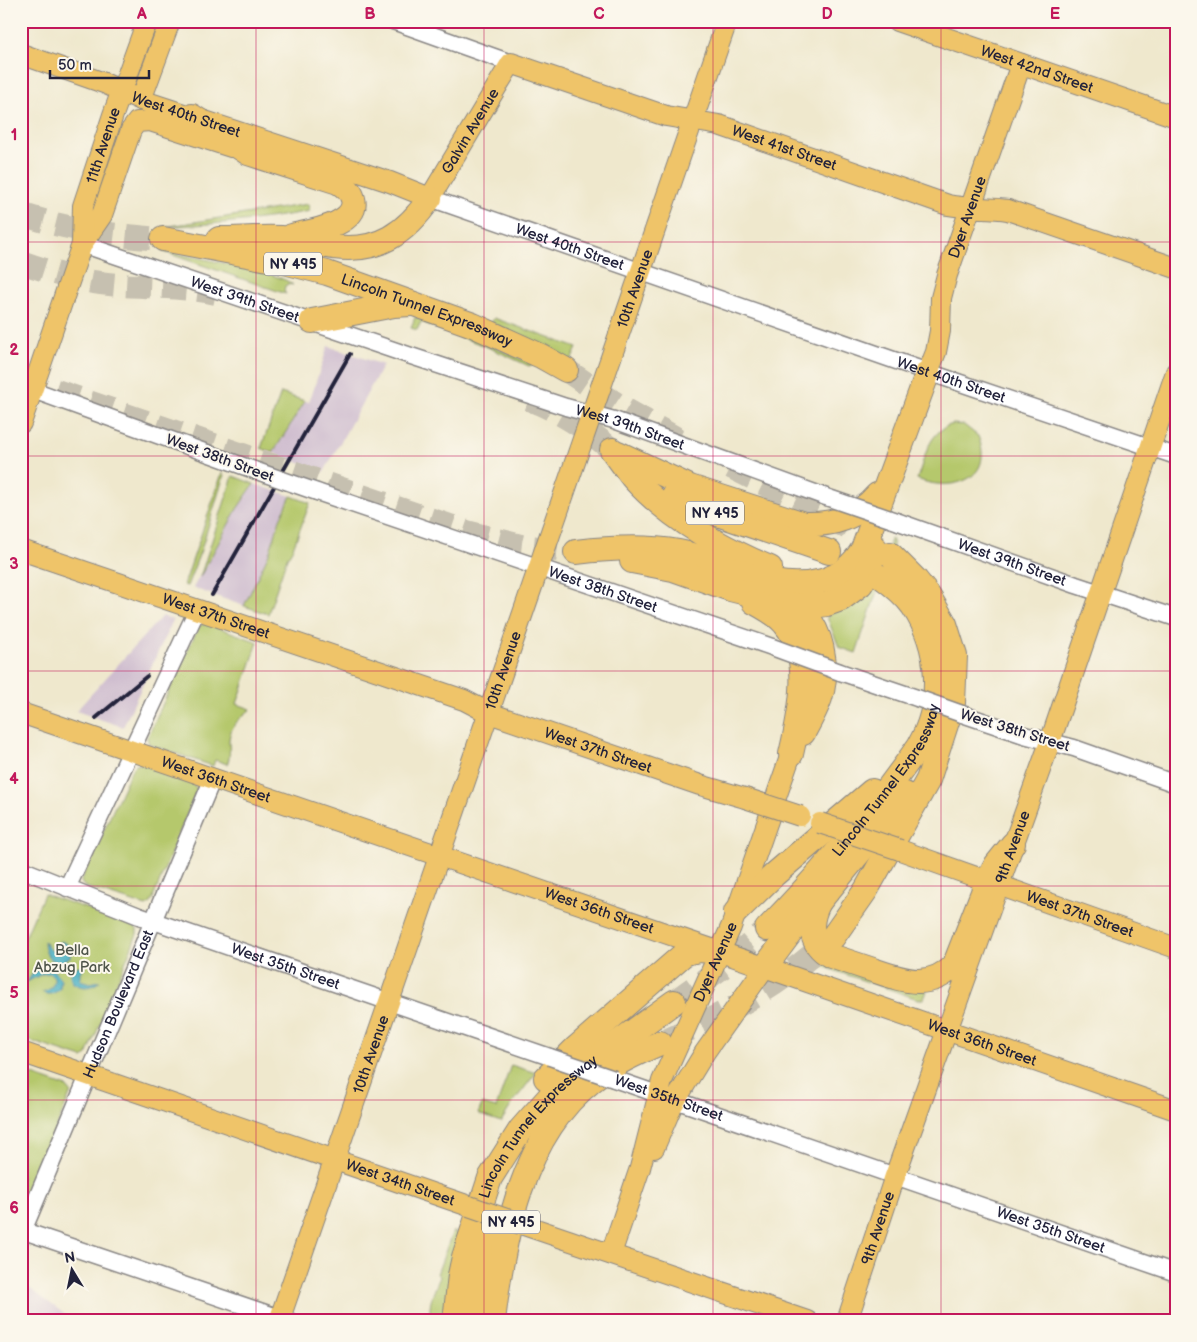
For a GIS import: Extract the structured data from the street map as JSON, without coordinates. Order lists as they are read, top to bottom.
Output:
{
  "streets": {
    "highway": ["NY 495", "Lincoln Tunnel Expressway"],
    "main road": [
      "West 42nd Street",
      "West 40th Street",
      "Galvin Avenue",
      "11th Avenue",
      "West 41st Street",
      "Dyer Avenue",
      "10th Avenue",
      "West 37th Street",
      "West 36th Street",
      "9th Avenue",
      "West 34th Street"
    ],
    "street": [
      "West 39th Street",
      "West 38th Street",
      "West 35th Street",
      "Hudson Boulevard East"
    ]
  },
  "crossings": [
    ["West 42nd Street", "Dyer Avenue"],
    ["West 40th Street", "Galvin Avenue"],
    ["West 40th Street", "11th Avenue"],
    ["West 40th Street", "Dyer Avenue"],
    ["West 40th Street", "10th Avenue"],
    ["West 40th Street", "9th Avenue"],
    ["Galvin Avenue", "West 41st Street"],
    ["11th Avenue", "West 39th Street"],
    ["11th Avenue", "West 38th Street"],
    ["West 41st Street", "Dyer Avenue"],
    ["West 41st Street", "10th Avenue"],
    ["Dyer Avenue", "West 36th Street"],
    ["Dyer Avenue", "West 35th Street"],
    ["Dyer Avenue", "West 34th Street"],
    ["10th Avenue", "West 39th Street"],
    ["10th Avenue", "West 38th Street"],
    ["10th Avenue", "West 37th Street"],
    ["10th Avenue", "West 36th Street"],
    ["10th Avenue", "West 35th Street"],
    ["10th Avenue", "West 34th Street"],
    ["West 39th Street", "9th Avenue"],
    ["West 38th Street", "9th Avenue"],
    ["West 37th Street", "9th Avenue"],
    ["West 36th Street", "9th Avenue"],
    ["West 36th Street", "Hudson Boulevard East"],
    ["9th Avenue", "West 35th Street"],
    ["West 35th Street", "Hudson Boulevard East"],
    ["Hudson Boulevard East", "West 34th Street"]
  ],
  "parks": ["Bella Abzug Park"],
  "scale_bar": "50 m",
  "north": "top",
  "grid": {
    "columns": [
      "A",
      "B",
      "C",
      "D",
      "E"
    ],
    "rows": [
      "1",
      "2",
      "3",
      "4",
      "5",
      "6"
    ]
  }
}
